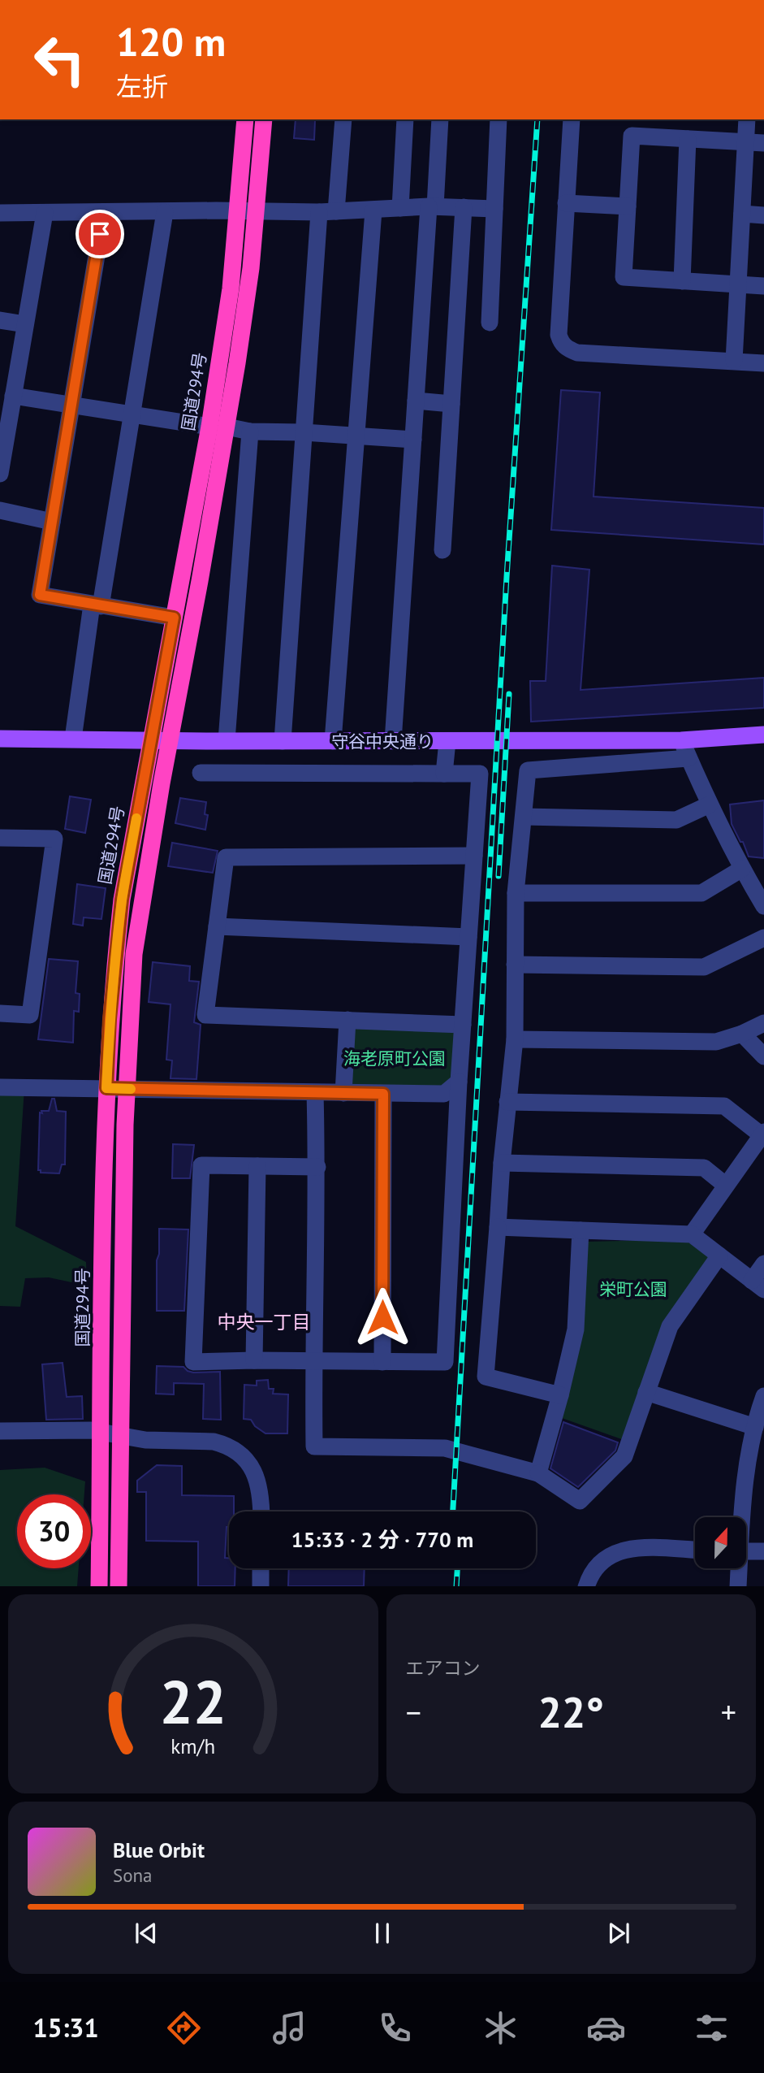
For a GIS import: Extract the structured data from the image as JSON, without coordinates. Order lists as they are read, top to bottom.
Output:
{
  "streets": {
    "highway": ["国道294号"],
    "main road": ["守谷中央通り"]
  },
  "crossings": [
    ["国道294号", "守谷中央通り"]
  ],
  "districts": ["中央一丁目"],
  "parks": ["海老原町公園", "栄町公園"],
  "north": "top",
  "page": {
    "turn": ["120 m", "左折"],
    "limit": "30",
    "trip": "15:33 · 2 分 · 770 m",
    "tile": "エアコン",
    "heat": ["−", "22°", "+"],
    "song": ["Blue Orbit", "Sona"],
    "tabs": "15:31",
    "gauge": ["22", "km/h"]
  }
}
